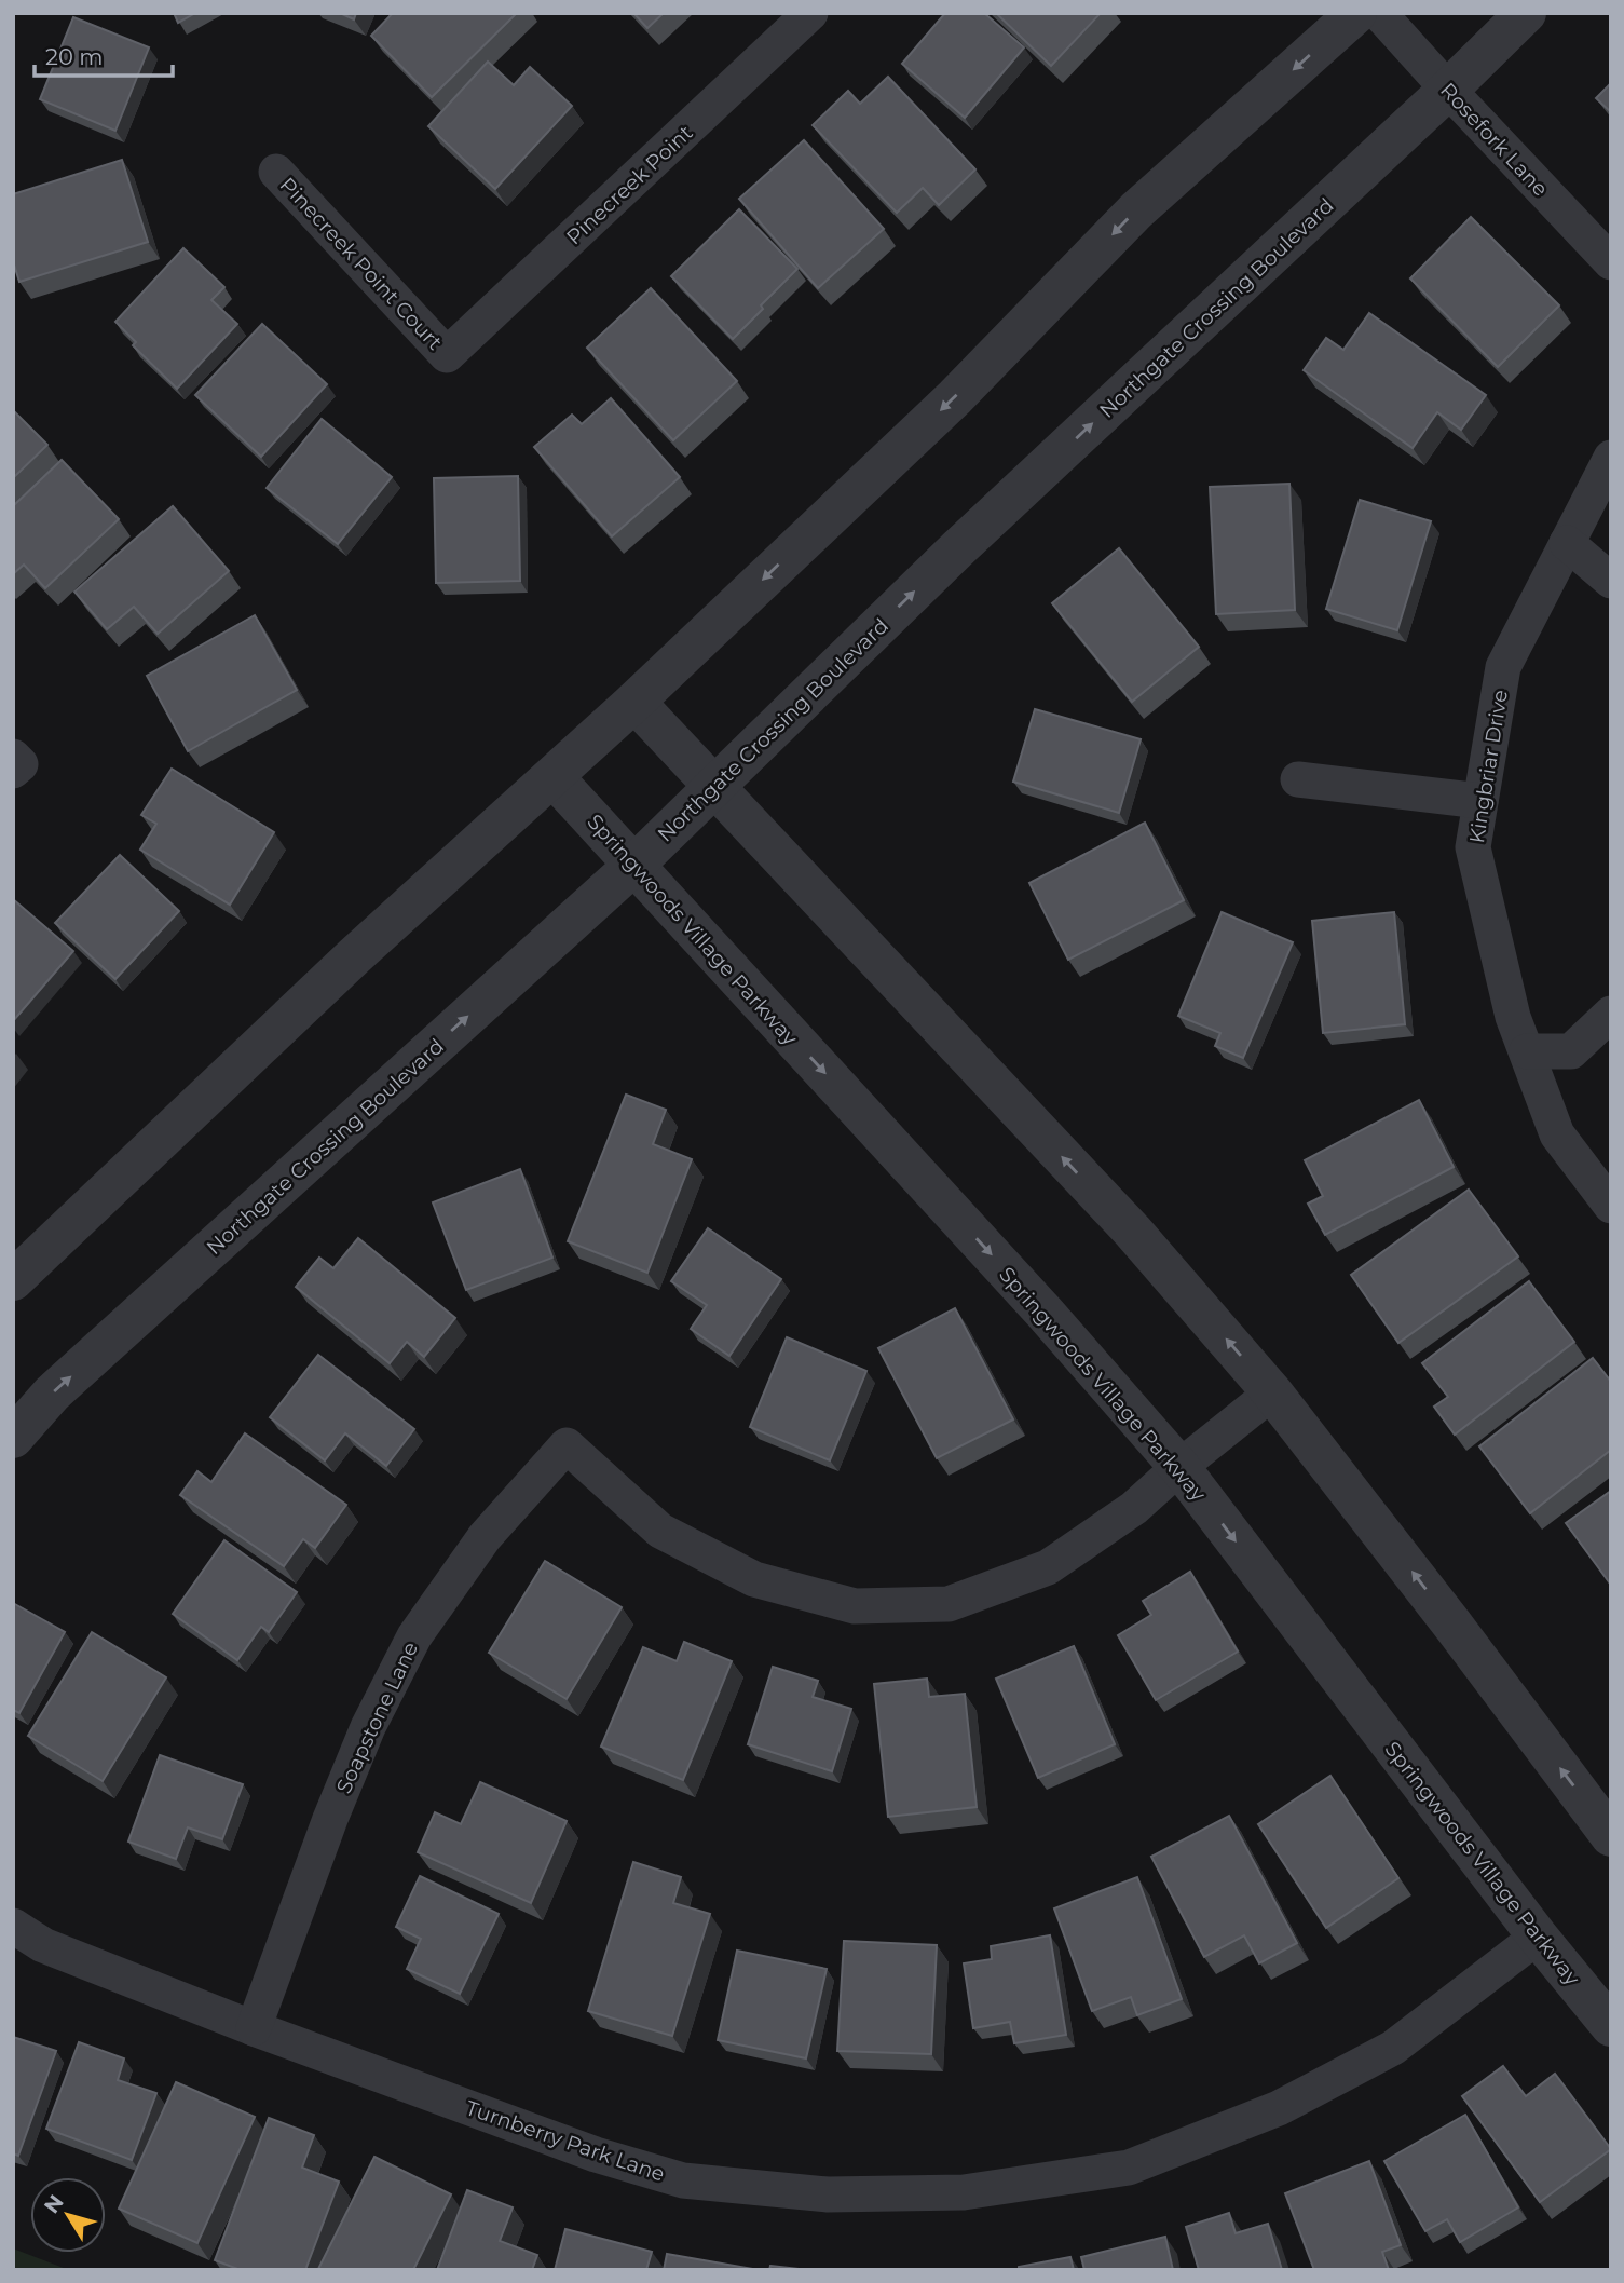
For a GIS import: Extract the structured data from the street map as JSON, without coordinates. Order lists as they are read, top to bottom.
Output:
{
  "streets": {
    "street": [
      "Rosefork Lane",
      "Pinecreek Point",
      "Pinecreek Point Court",
      "Northgate Crossing Boulevard",
      "Kingbriar Drive",
      "Springwoods Village Parkway",
      "Soapstone Lane",
      "Turnberry Park Lane"
    ]
  },
  "crossings": [
    ["Rosefork Lane", "Northgate Crossing Boulevard"],
    ["Pinecreek Point", "Pinecreek Point Court"],
    ["Northgate Crossing Boulevard", "Springwoods Village Parkway"],
    ["Springwoods Village Parkway", "Soapstone Lane"],
    ["Springwoods Village Parkway", "Turnberry Park Lane"],
    ["Soapstone Lane", "Turnberry Park Lane"]
  ],
  "scale_bar": "20 m",
  "north": "top left"
}
